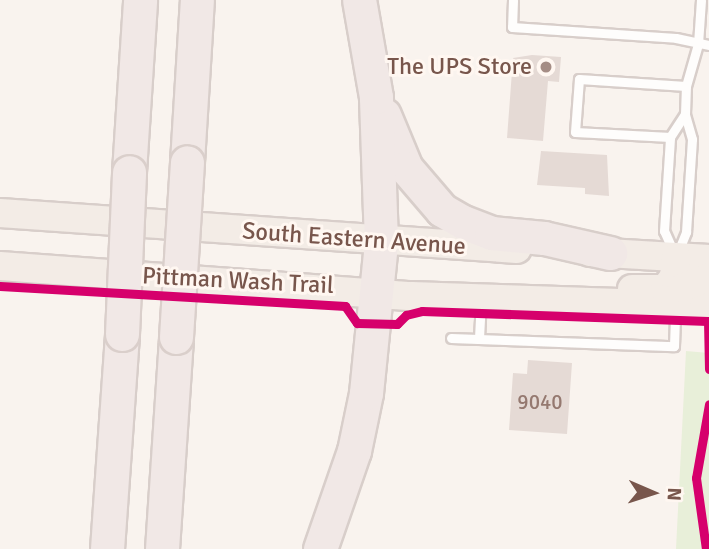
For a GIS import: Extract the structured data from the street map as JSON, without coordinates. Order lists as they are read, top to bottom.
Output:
{
  "streets": {
    "main road": ["South Eastern Avenue"],
    "cycle path": ["Pittman Wash Trail"]
  },
  "places": ["The UPS Store"],
  "house_numbers": ["9040"],
  "north": "right"
}
